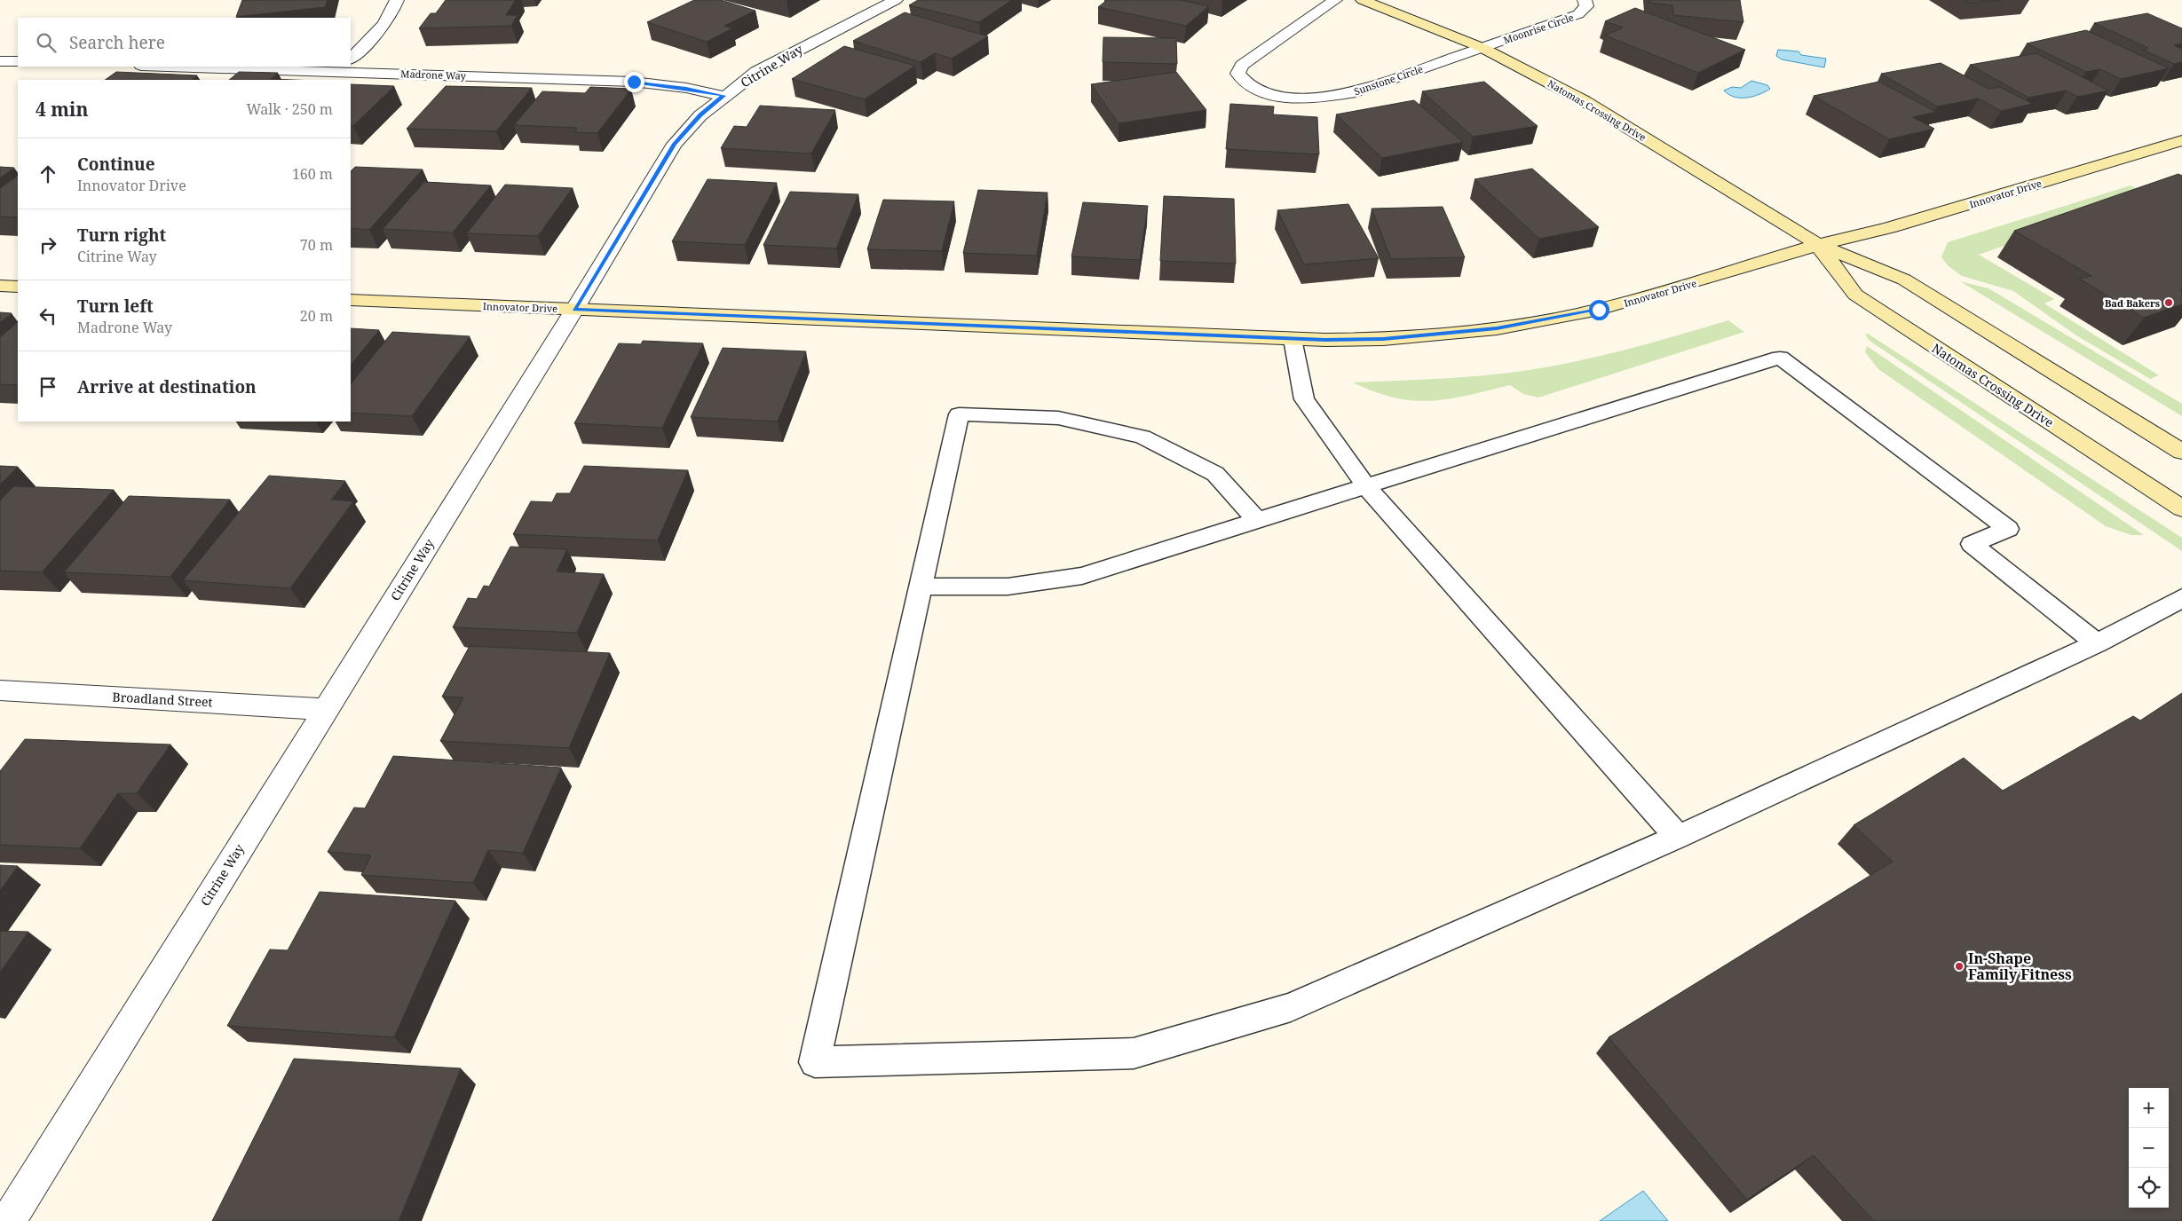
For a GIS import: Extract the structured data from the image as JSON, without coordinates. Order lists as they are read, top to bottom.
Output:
{
  "streets": {
    "street": [
      "Moonrise Circle",
      "Citrine Way",
      "Madrone Way",
      "Sunstone Circle",
      "Natomas Crossing Drive",
      "Innovator Drive",
      "Broadland Street"
    ]
  },
  "crossings": [
    ["Moonrise Circle", "Sunstone Circle"],
    ["Moonrise Circle", "Natomas Crossing Drive"],
    ["Citrine Way", "Madrone Way"],
    ["Citrine Way", "Innovator Drive"],
    ["Citrine Way", "Broadland Street"],
    ["Sunstone Circle", "Natomas Crossing Drive"],
    ["Natomas Crossing Drive", "Innovator Drive"]
  ],
  "places": ["Bad Bakers", "In-Shape Family Fitness"],
  "page": {
    "search": "Search here",
    "heading": ["4 min", "Walk · 250 m"],
    "list": [
      ["Continue", "Innovator Drive", "160 m"],
      ["Turn right", "Citrine Way", "70 m"],
      ["Turn left", "Madrone Way", "20 m"],
      "Arrive at destination"
    ],
    "map_buttons": ["+", "−"]
  }
}
